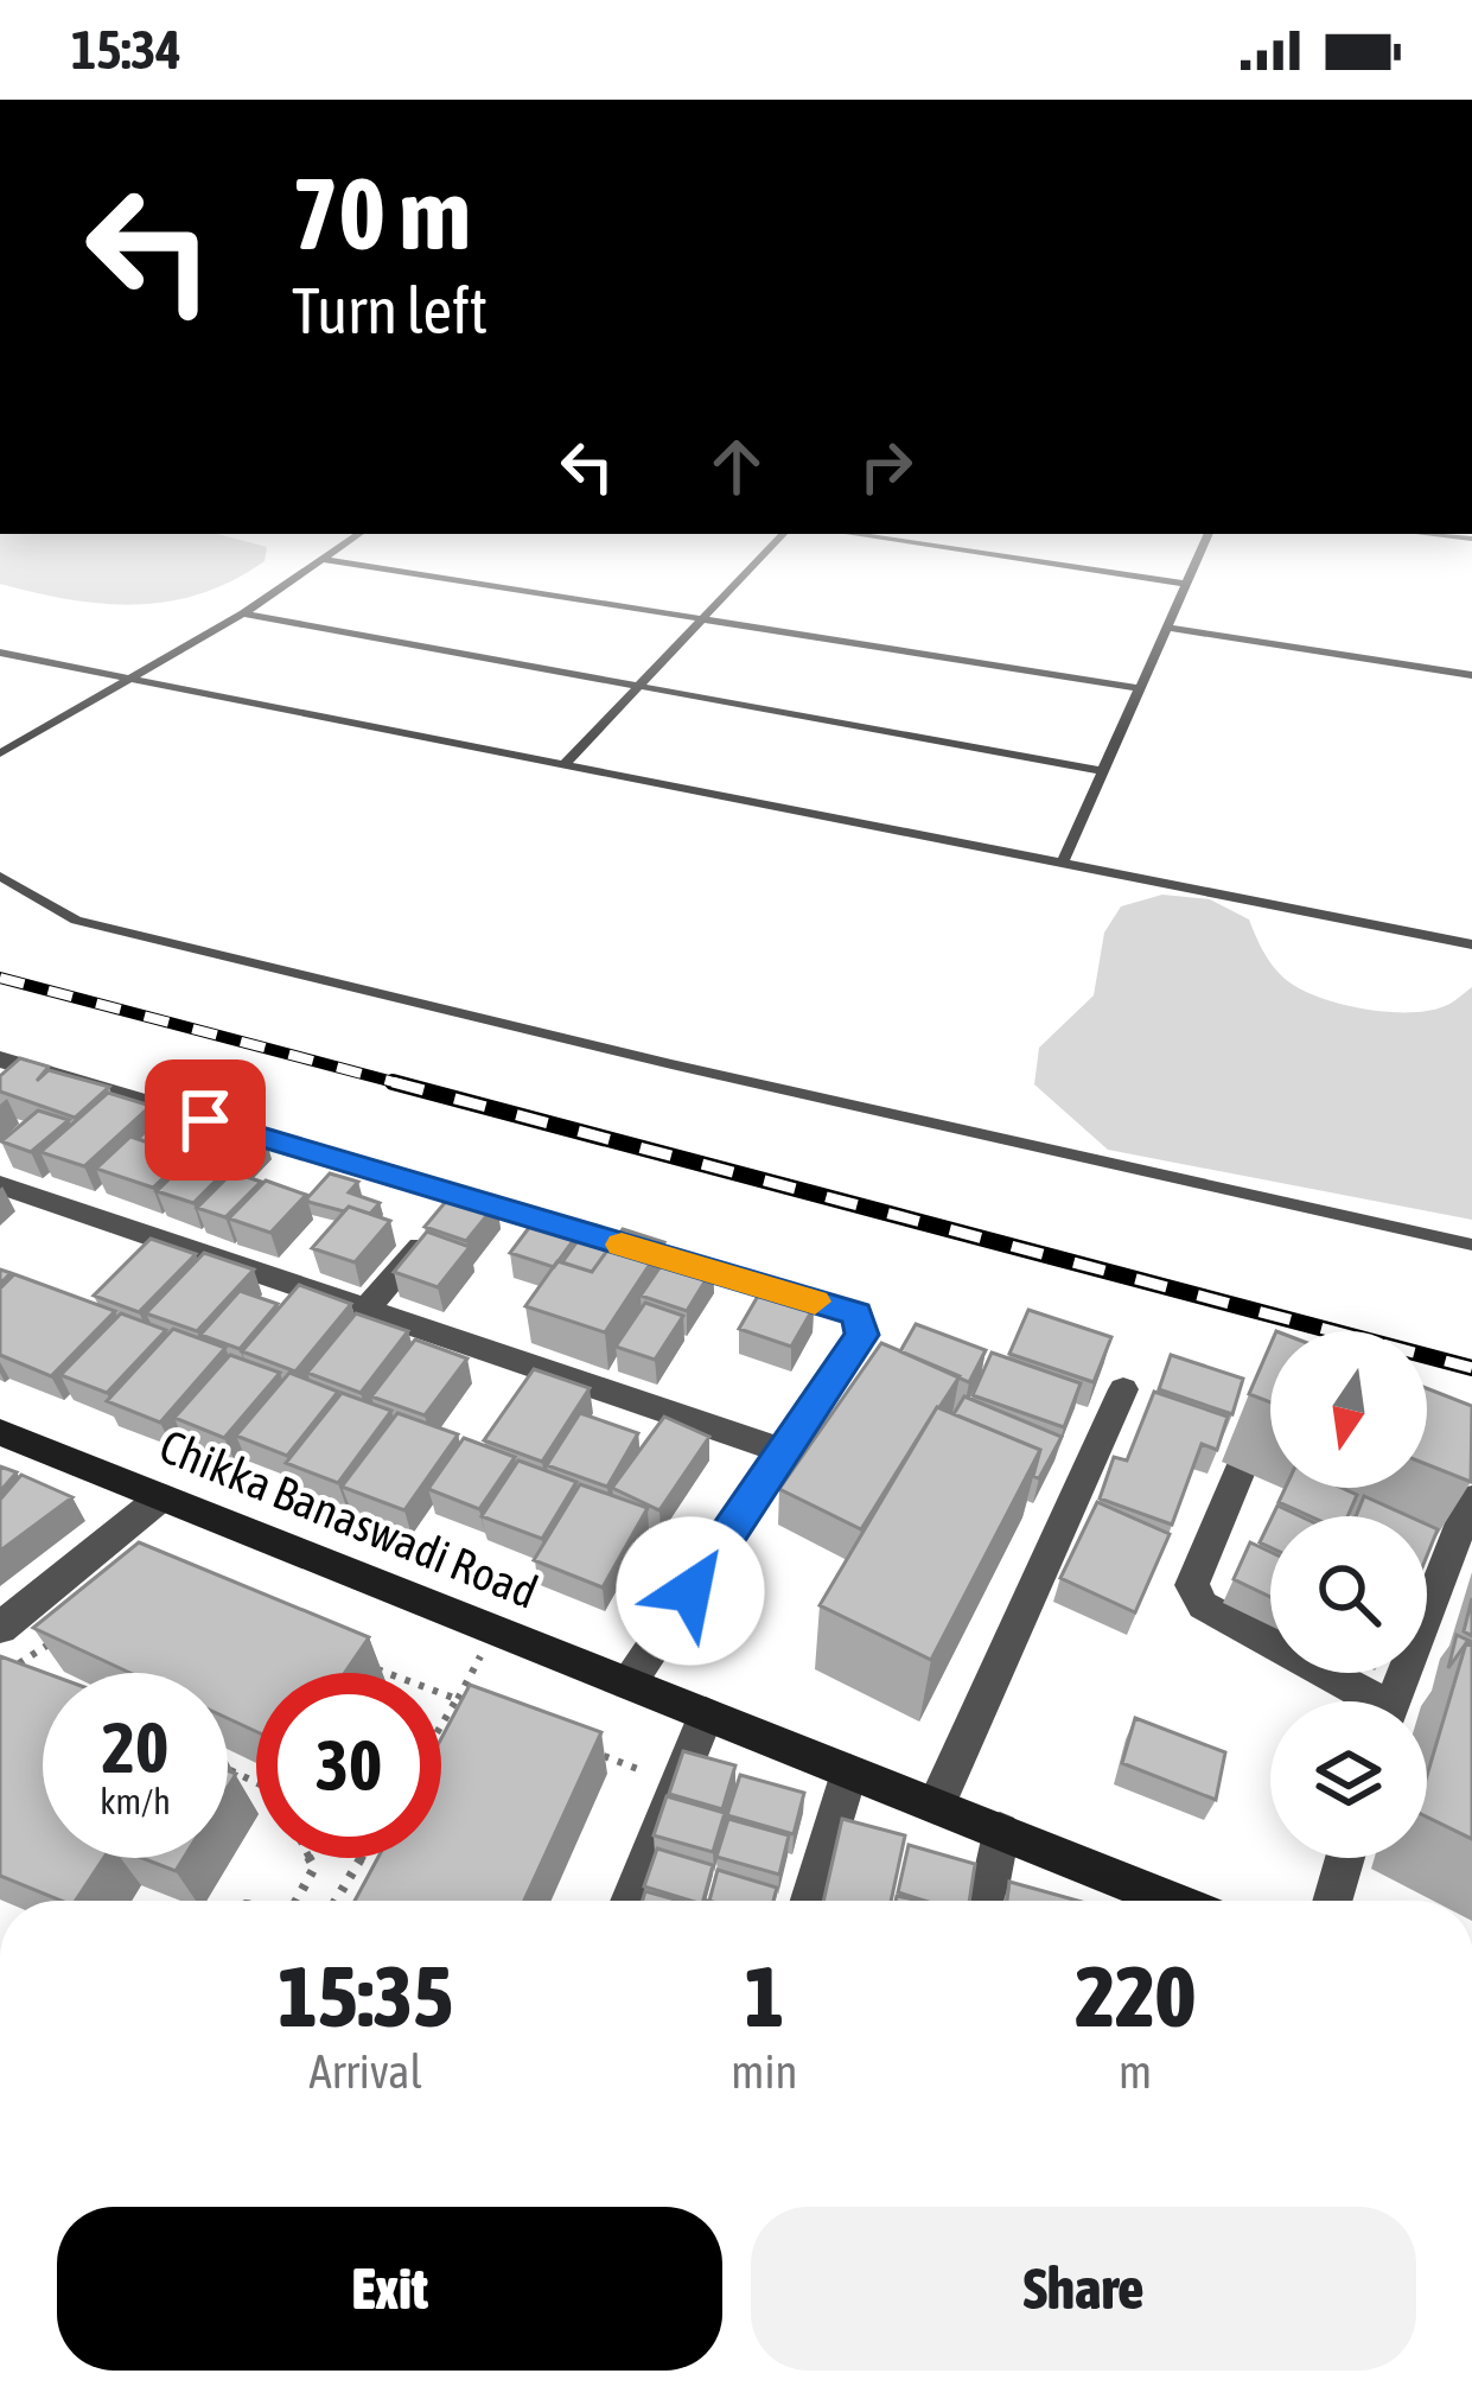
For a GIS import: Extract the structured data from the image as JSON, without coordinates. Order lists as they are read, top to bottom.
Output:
{
  "streets": {
    "main road": ["Chikka Banaswadi Road"]
  },
  "north": "bottom",
  "page": {
    "status": "15:34",
    "turn": ["70 m", "Turn left"],
    "speed": "20 km/h",
    "limit": "30",
    "eta": [
      "15:35",
      "Arrival",
      "1",
      "min",
      "220",
      "m"
    ],
    "buttons": ["Exit", "Share"]
  }
}
